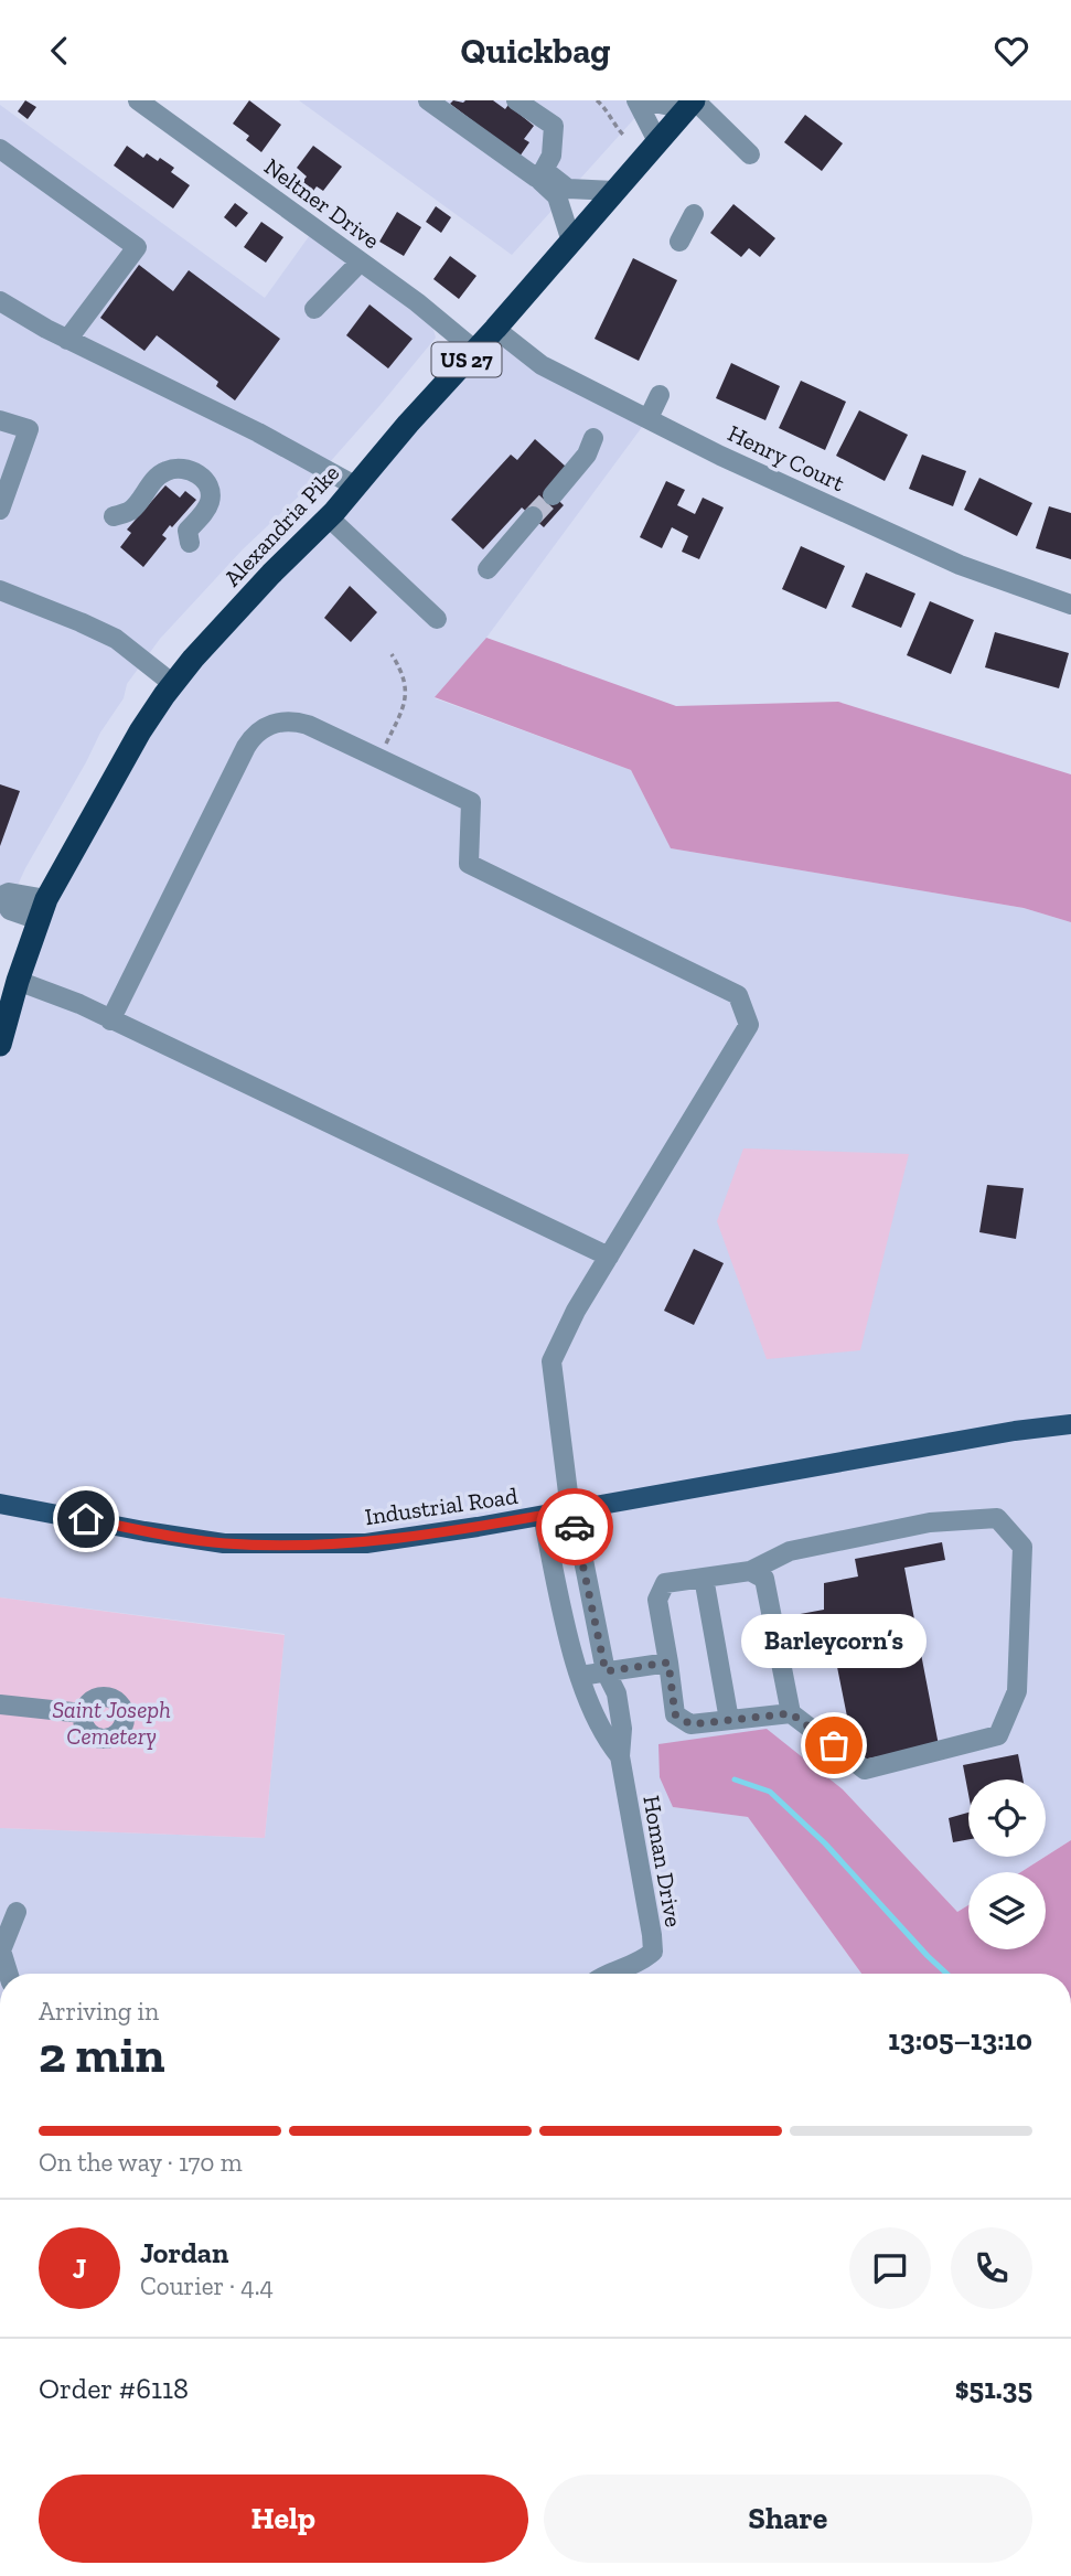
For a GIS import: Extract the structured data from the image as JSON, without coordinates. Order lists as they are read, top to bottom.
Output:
{
  "streets": {
    "highway": ["US 27", "Alexandria Pike"],
    "main road": ["Industrial Road"],
    "street": ["Neltner Drive", "Henry Court", "Homan Drive"]
  },
  "crossings": [
    ["Neltner Drive", "Alexandria Pike"],
    ["Henry Court", "Alexandria Pike"],
    ["Industrial Road", "Homan Drive"]
  ],
  "parks": ["Saint Joseph Cemetery"],
  "places": ["Barleycorn’s"],
  "page": {
    "header": "Quickbag",
    "bubble": "Barleycorn’s",
    "heading": ["2 min", "Arriving in", "13:05–13:10"],
    "panel": [
      "Jordan",
      "Courier · 4.4",
      "Order #6118",
      "$51.35"
    ],
    "bar": "On the way · 170 m",
    "round": "J",
    "buttons": ["Help", "Share"]
  }
}
